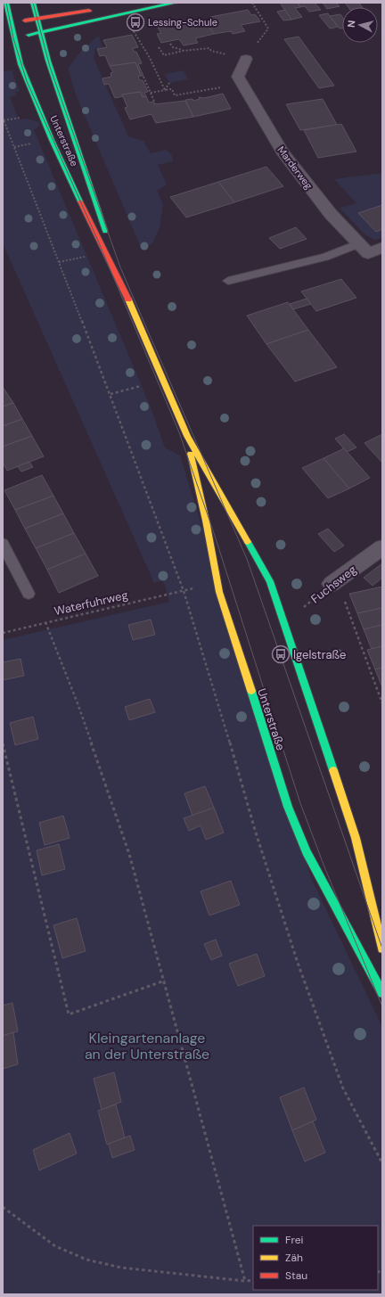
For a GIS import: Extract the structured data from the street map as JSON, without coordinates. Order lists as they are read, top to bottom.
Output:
{
  "streets": {
    "main road": ["Unterstraße"],
    "street": ["Marderweg", "Fuchsweg"],
    "path": ["Waterfuhrweg"]
  },
  "crossings": [
    ["Unterstraße", "Fuchsweg"]
  ],
  "parks": ["Kleingartenanlage an der Unterstraße"],
  "places": {
    "bus stop": ["Lessing-Schule", "Igelstraße"]
  },
  "legend": ["Frei", "Zäh", "Stau"],
  "north": "left"
}
